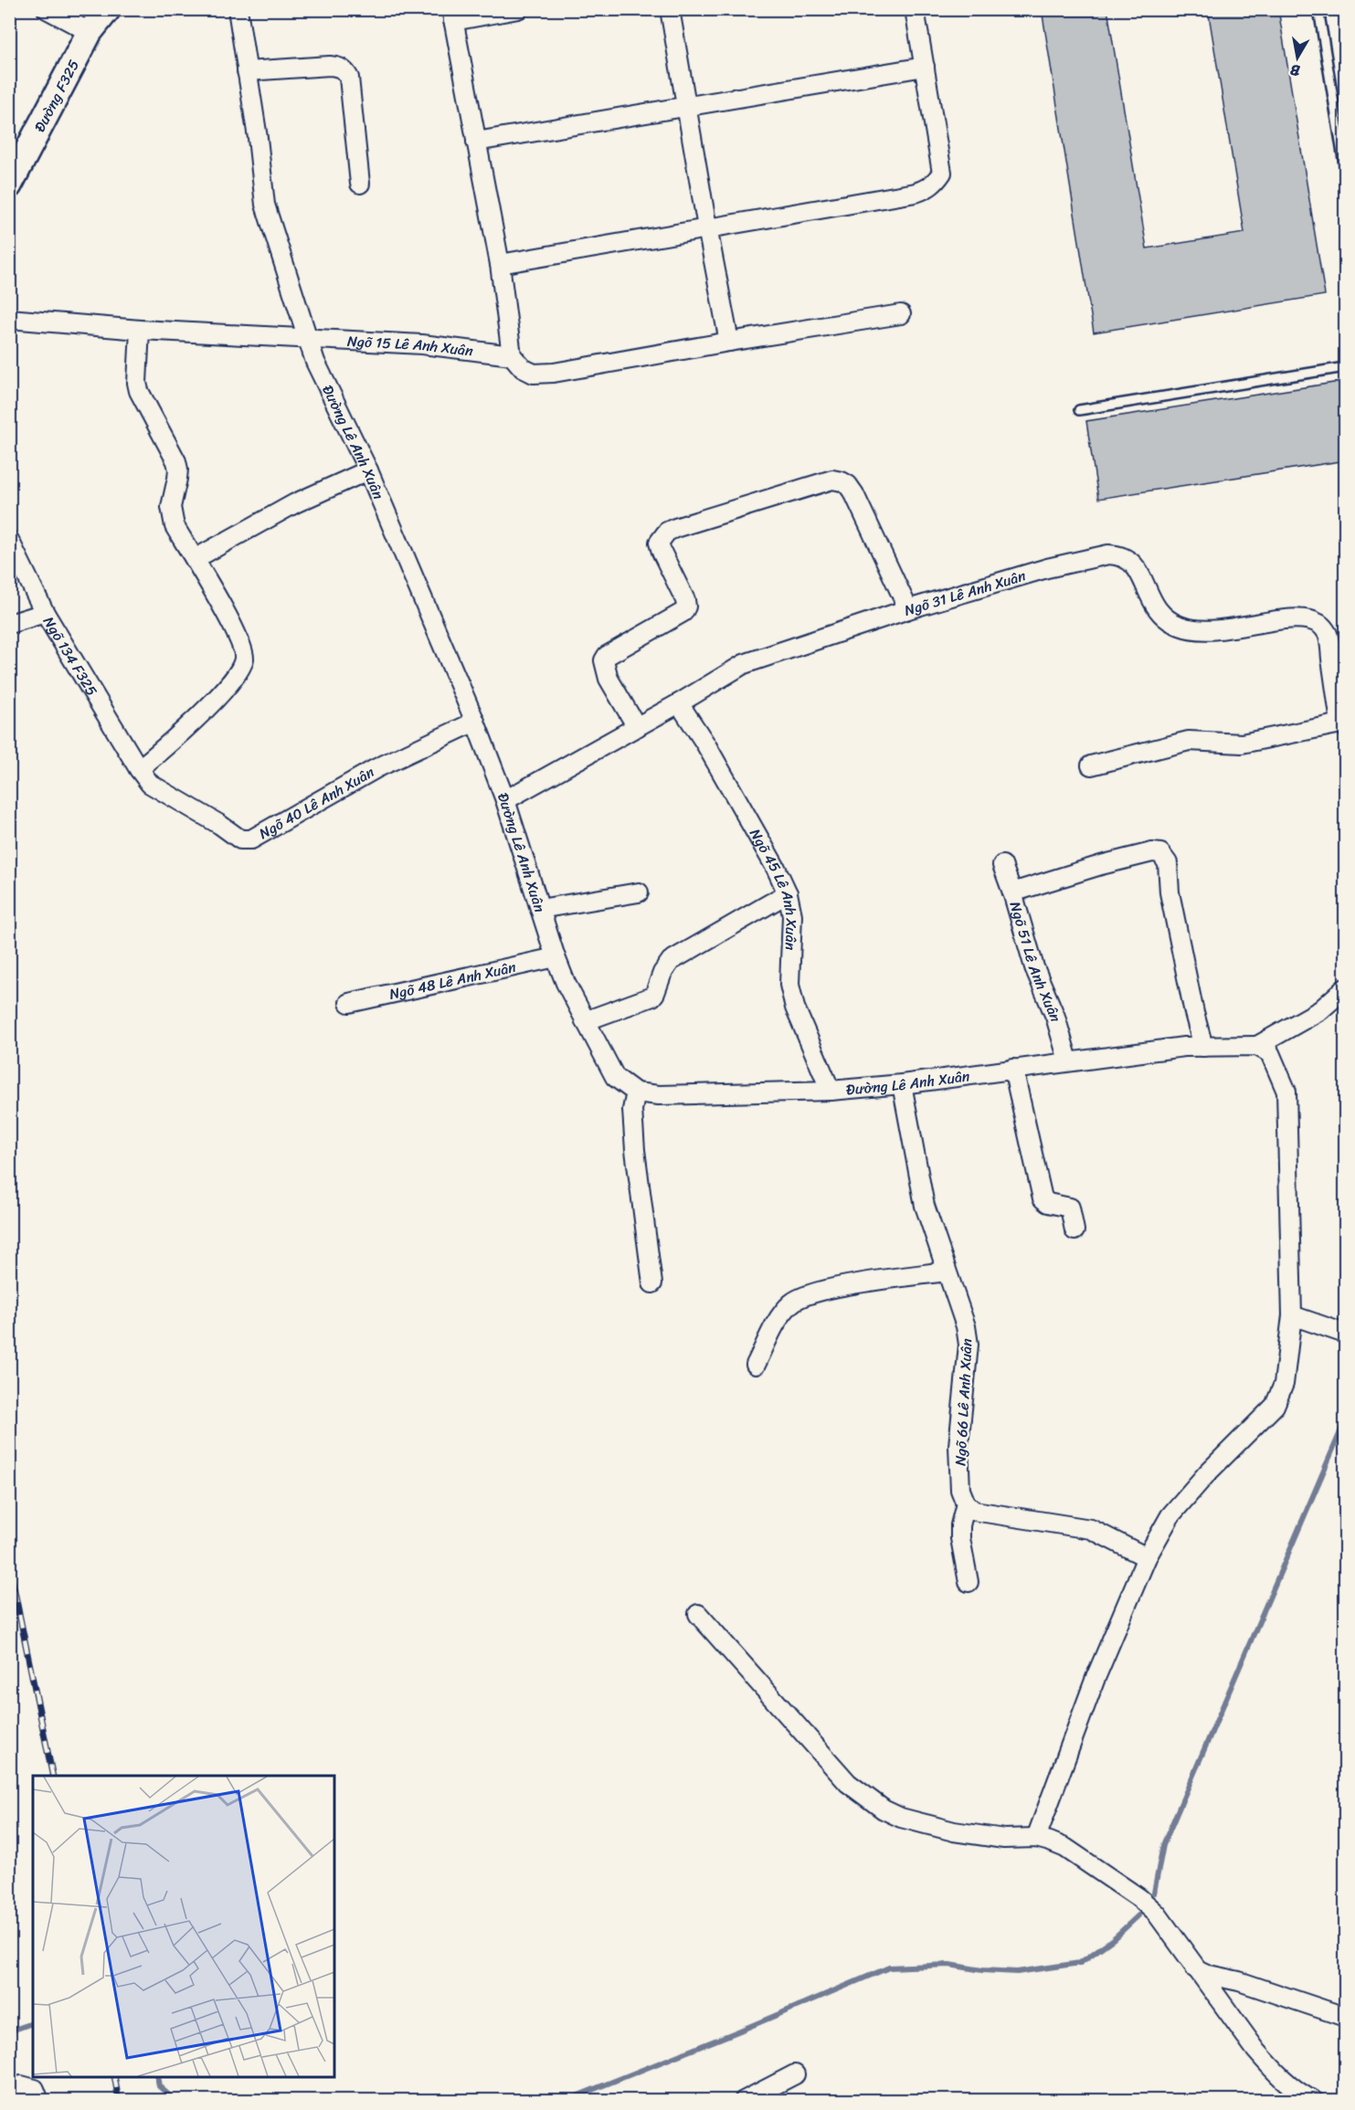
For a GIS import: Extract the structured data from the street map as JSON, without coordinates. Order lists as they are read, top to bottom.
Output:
{
  "streets": {
    "main road": ["Đường F325"],
    "street": [
      "Ngõ 15 Lê Anh Xuân",
      "Đường Lê Anh Xuân",
      "Ngõ 31 Lê Anh Xuân",
      "Ngõ 134 F325",
      "Ngõ 40 Lê Anh Xuân",
      "Ngõ 45 Lê Anh Xuân",
      "Ngõ 51 Lê Anh Xuân",
      "Ngõ 48 Lê Anh Xuân",
      "Ngõ 66 Lê Anh Xuân"
    ]
  },
  "crossings": [
    ["Ngõ 15 Lê Anh Xuân", "Đường Lê Anh Xuân"],
    ["Đường Lê Anh Xuân", "Ngõ 31 Lê Anh Xuân"],
    ["Đường Lê Anh Xuân", "Ngõ 40 Lê Anh Xuân"],
    ["Đường Lê Anh Xuân", "Ngõ 45 Lê Anh Xuân"],
    ["Đường Lê Anh Xuân", "Ngõ 51 Lê Anh Xuân"],
    ["Đường Lê Anh Xuân", "Ngõ 48 Lê Anh Xuân"],
    ["Đường Lê Anh Xuân", "Ngõ 66 Lê Anh Xuân"],
    ["Ngõ 31 Lê Anh Xuân", "Ngõ 45 Lê Anh Xuân"],
    ["Ngõ 134 F325", "Ngõ 40 Lê Anh Xuân"]
  ],
  "north": "bottom"
}
